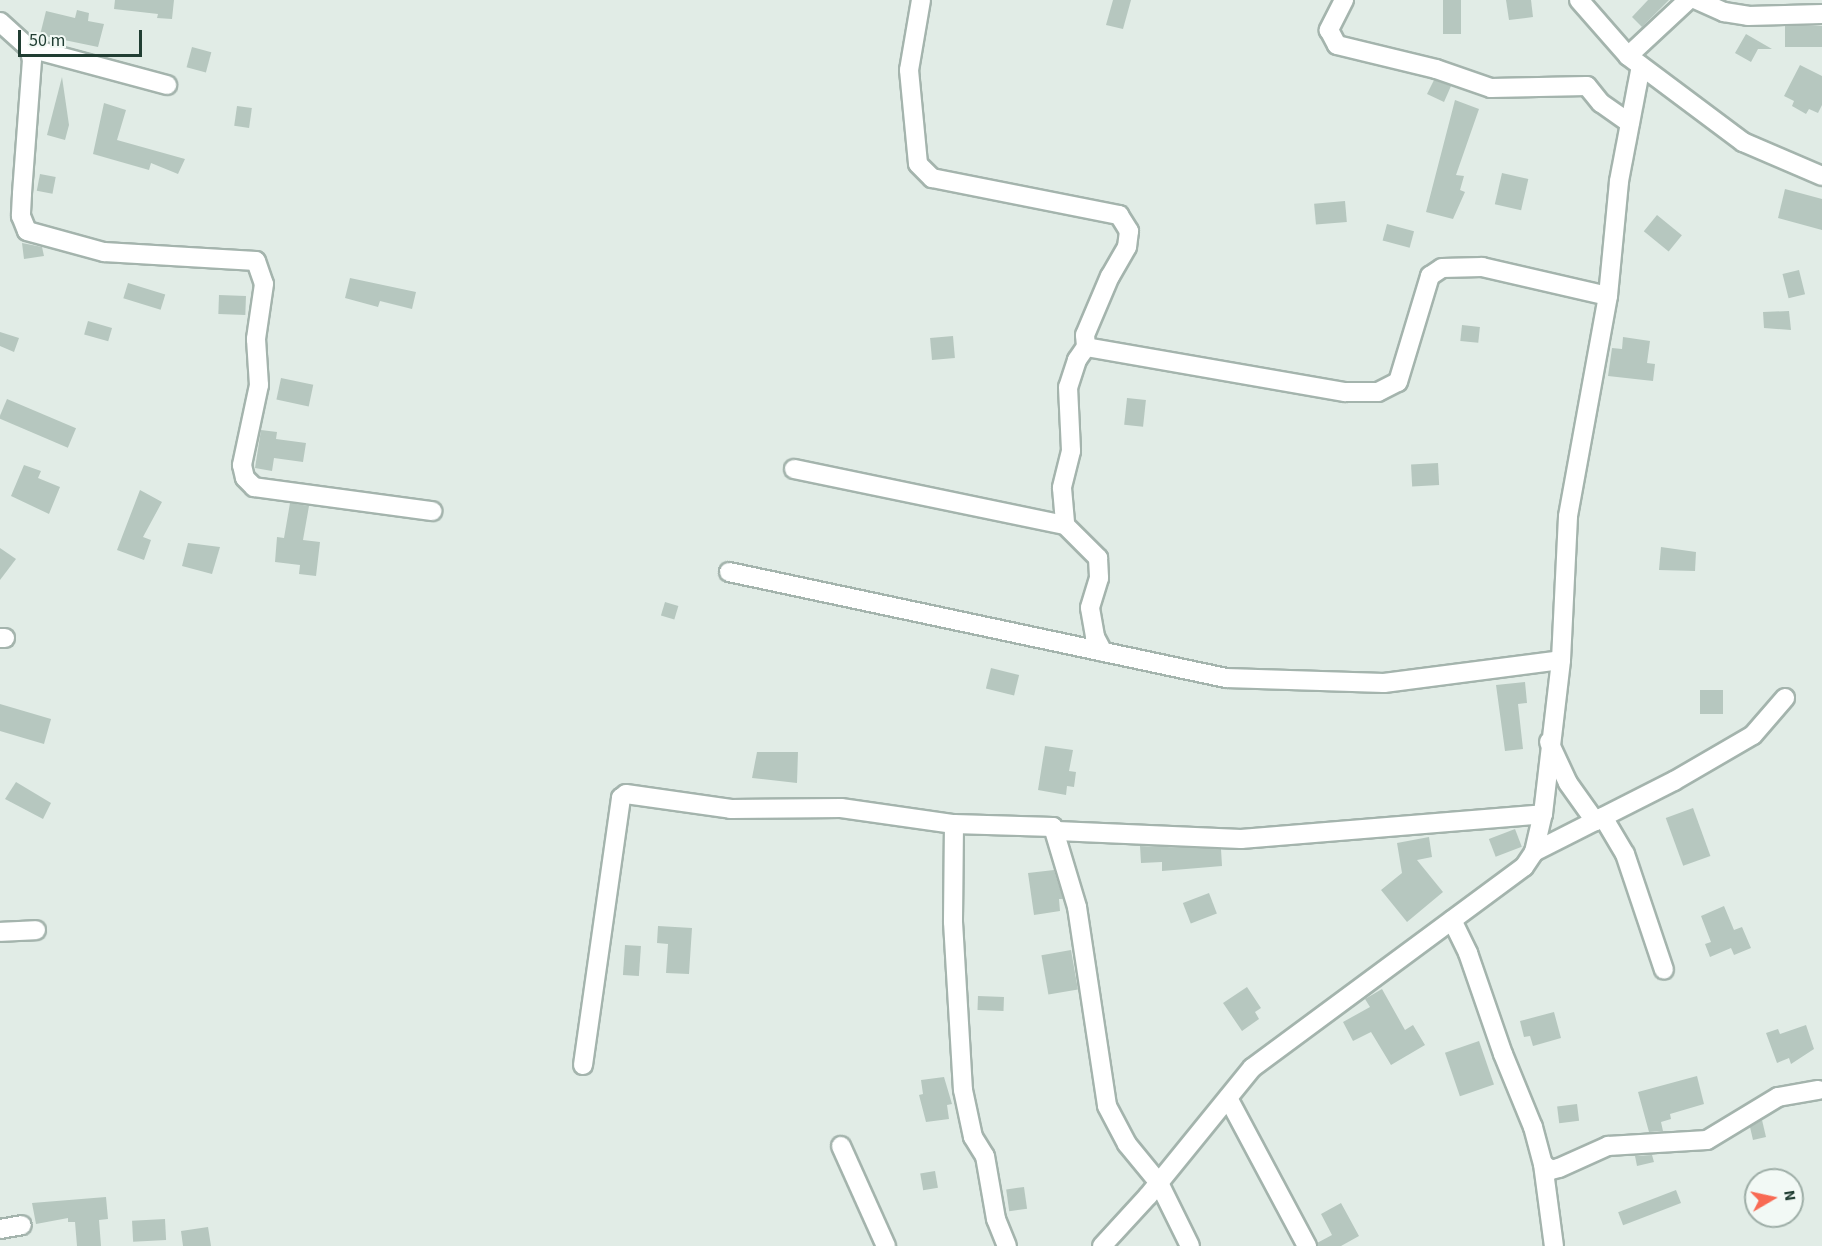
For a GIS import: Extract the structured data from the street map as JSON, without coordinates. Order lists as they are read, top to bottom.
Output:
{
  "scale_bar": "50 m",
  "north": "right"
}
